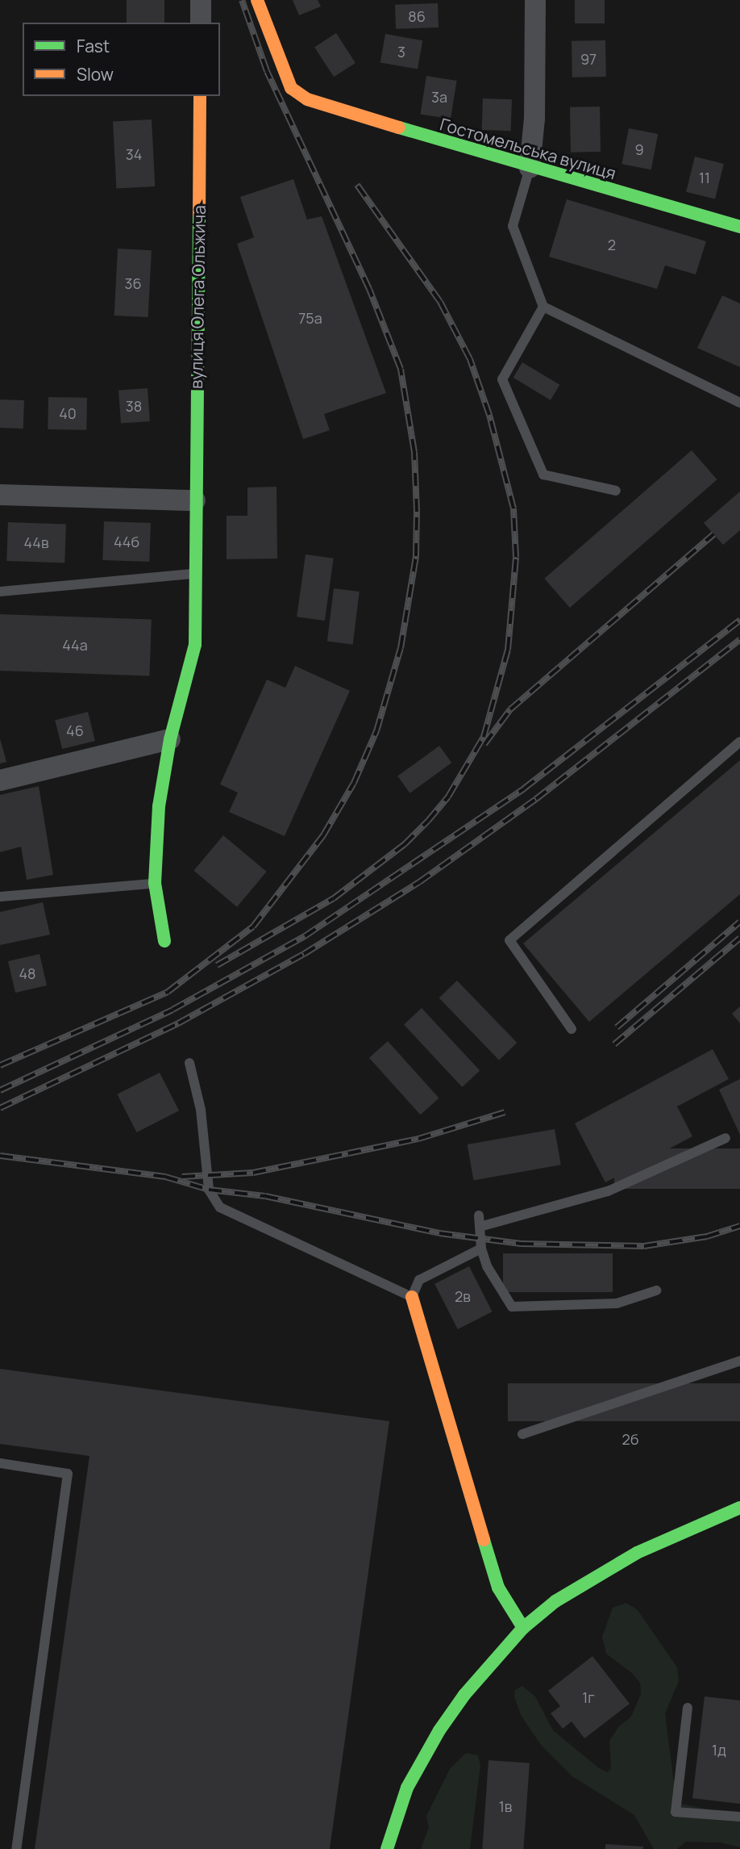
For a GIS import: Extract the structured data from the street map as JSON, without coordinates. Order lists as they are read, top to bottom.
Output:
{
  "streets": {
    "street": ["Гостомельська вулиця", "вулиця Олега Ольжича"]
  },
  "house_numbers": [
    "86",
    "3",
    "97",
    "3а",
    "9",
    "34",
    "11",
    "2",
    "36",
    "75а",
    "38",
    "40",
    "44б",
    "44в",
    "44а",
    "46",
    "48",
    "2в",
    "2б",
    "1г",
    "1д",
    "1в"
  ],
  "legend": ["Fast", "Slow"]
}
